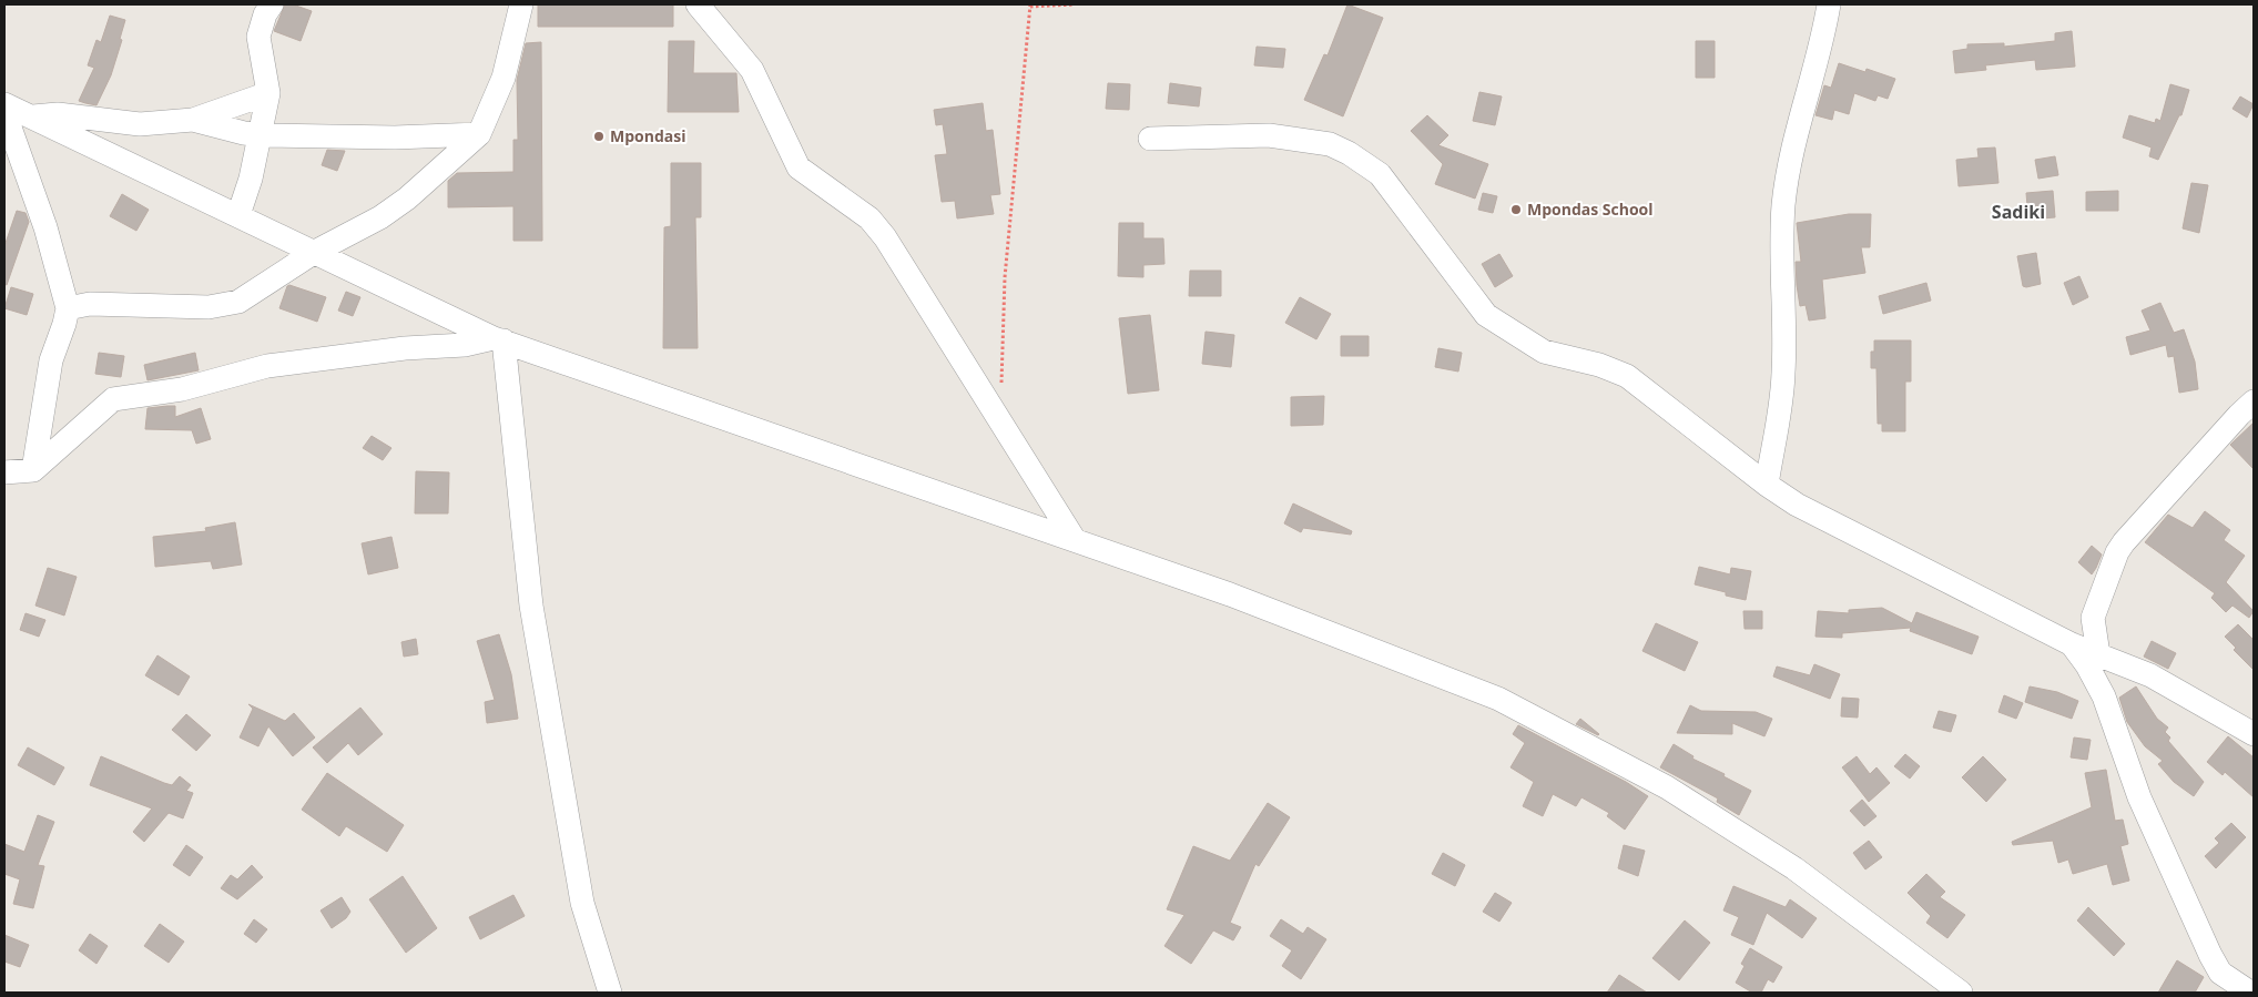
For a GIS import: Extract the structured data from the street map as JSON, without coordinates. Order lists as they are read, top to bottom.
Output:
{
  "districts": ["Sadiki"],
  "places": ["Mpondasi", "Mpondas School"]
}
